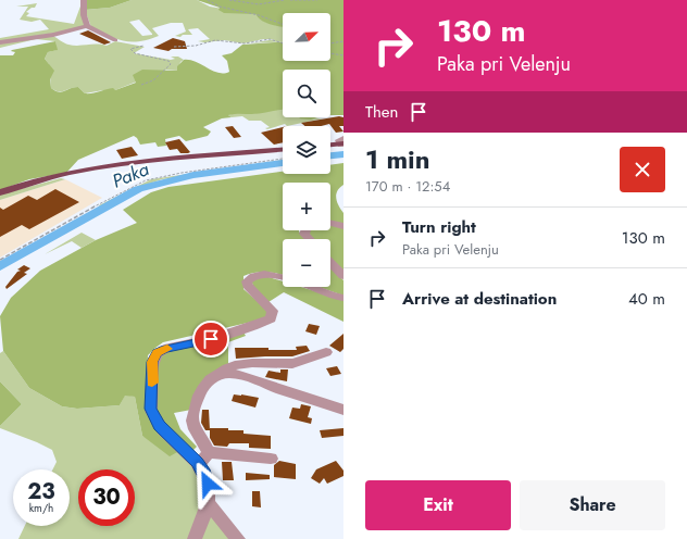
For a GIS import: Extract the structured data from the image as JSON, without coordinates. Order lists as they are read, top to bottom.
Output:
{
  "water": ["Paka"],
  "north": "top right",
  "page": {
    "turn": ["130 m", "Paka pri Velenju"],
    "map_buttons": ["+", "−"],
    "then": "Then",
    "heading": ["1 min", "170 m · 12:54"],
    "list": [
      {
        "name": "Turn right",
        "note": "Paka pri Velenju",
        "value": "130 m"
      },
      {
        "name": "Arrive at destination",
        "value": "40 m"
      }
    ],
    "speed": "23 km/h",
    "limit": "30",
    "buttons": ["Exit", "Share"]
  }
}
